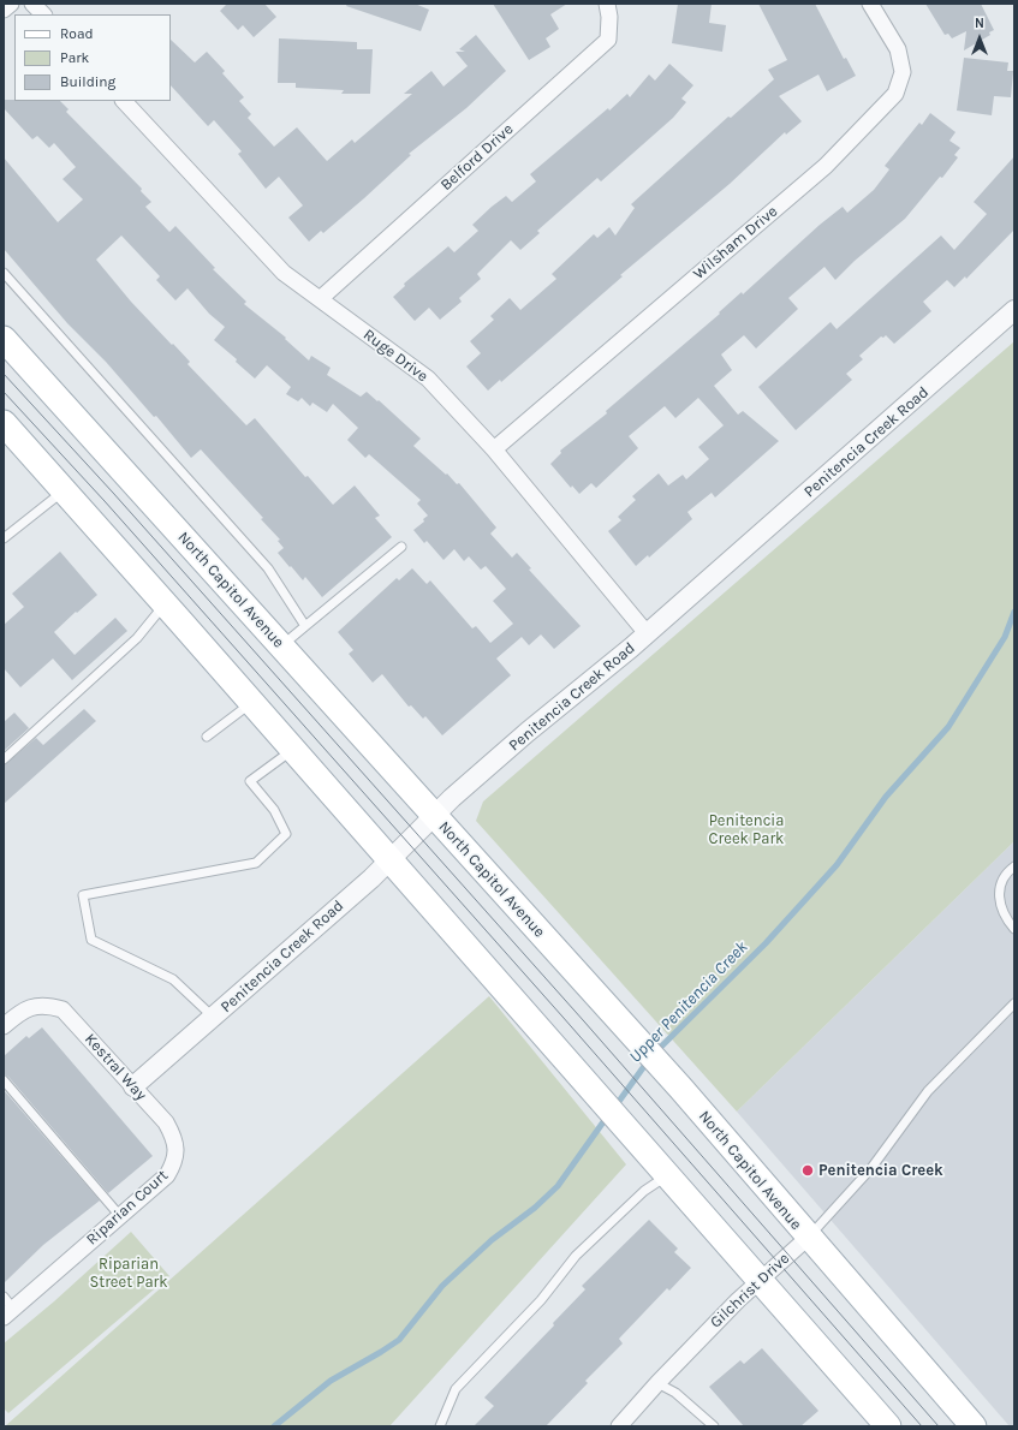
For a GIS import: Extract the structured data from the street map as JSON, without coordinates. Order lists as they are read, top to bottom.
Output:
{
  "streets": {
    "main road": ["North Capitol Avenue"],
    "street": [
      "Belford Drive",
      "Wilsham Drive",
      "Ruge Drive",
      "Penitencia Creek Road",
      "Kestral Way",
      "Riparian Court",
      "Gilchrist Drive"
    ]
  },
  "crossings": [
    ["Belford Drive", "Ruge Drive"],
    ["Wilsham Drive", "Ruge Drive"],
    ["Ruge Drive", "Penitencia Creek Road"],
    ["Penitencia Creek Road", "North Capitol Avenue"],
    ["Penitencia Creek Road", "Kestral Way"],
    ["North Capitol Avenue", "Gilchrist Drive"],
    ["Kestral Way", "Riparian Court"]
  ],
  "water": ["Upper Penitencia Creek"],
  "parks": ["Penitencia Creek Park", "Riparian Street Park"],
  "places": ["Penitencia Creek"],
  "legend": ["Road", "Park", "Building"],
  "north": "top"
}
